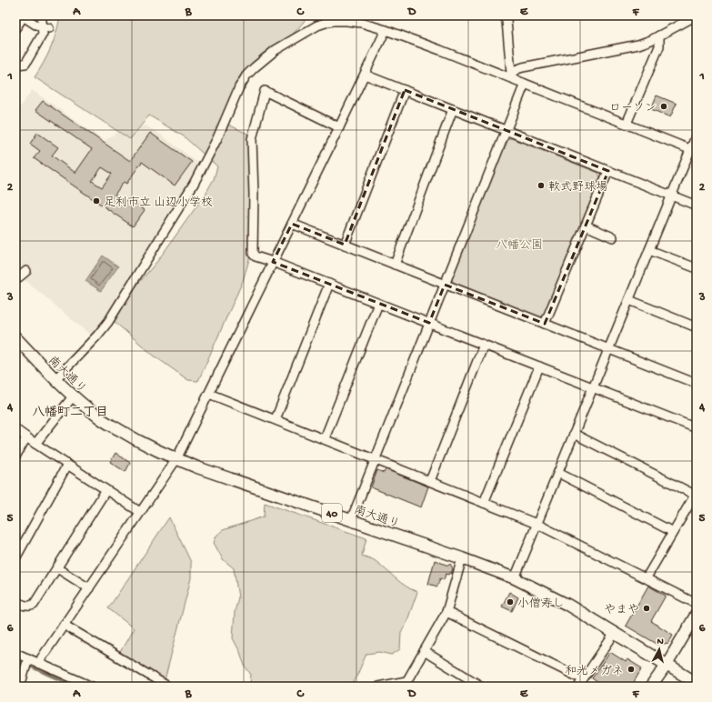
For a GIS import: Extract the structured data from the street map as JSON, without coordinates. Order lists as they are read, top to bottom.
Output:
{
  "streets": {
    "main road": ["南大通り", "40"]
  },
  "crossings": [
    ["南大通り", "40"]
  ],
  "districts": ["八幡町二丁目"],
  "parks": ["八幡公園"],
  "places": [
    "ローソン",
    "軟式野球場",
    "足利市立 山辺小学校",
    "小僧寿し",
    "やまや",
    "和光メガネ"
  ],
  "north": "top",
  "grid": {
    "columns": [
      "A",
      "B",
      "C",
      "D",
      "E",
      "F"
    ],
    "rows": [
      "1",
      "2",
      "3",
      "4",
      "5",
      "6"
    ]
  }
}
